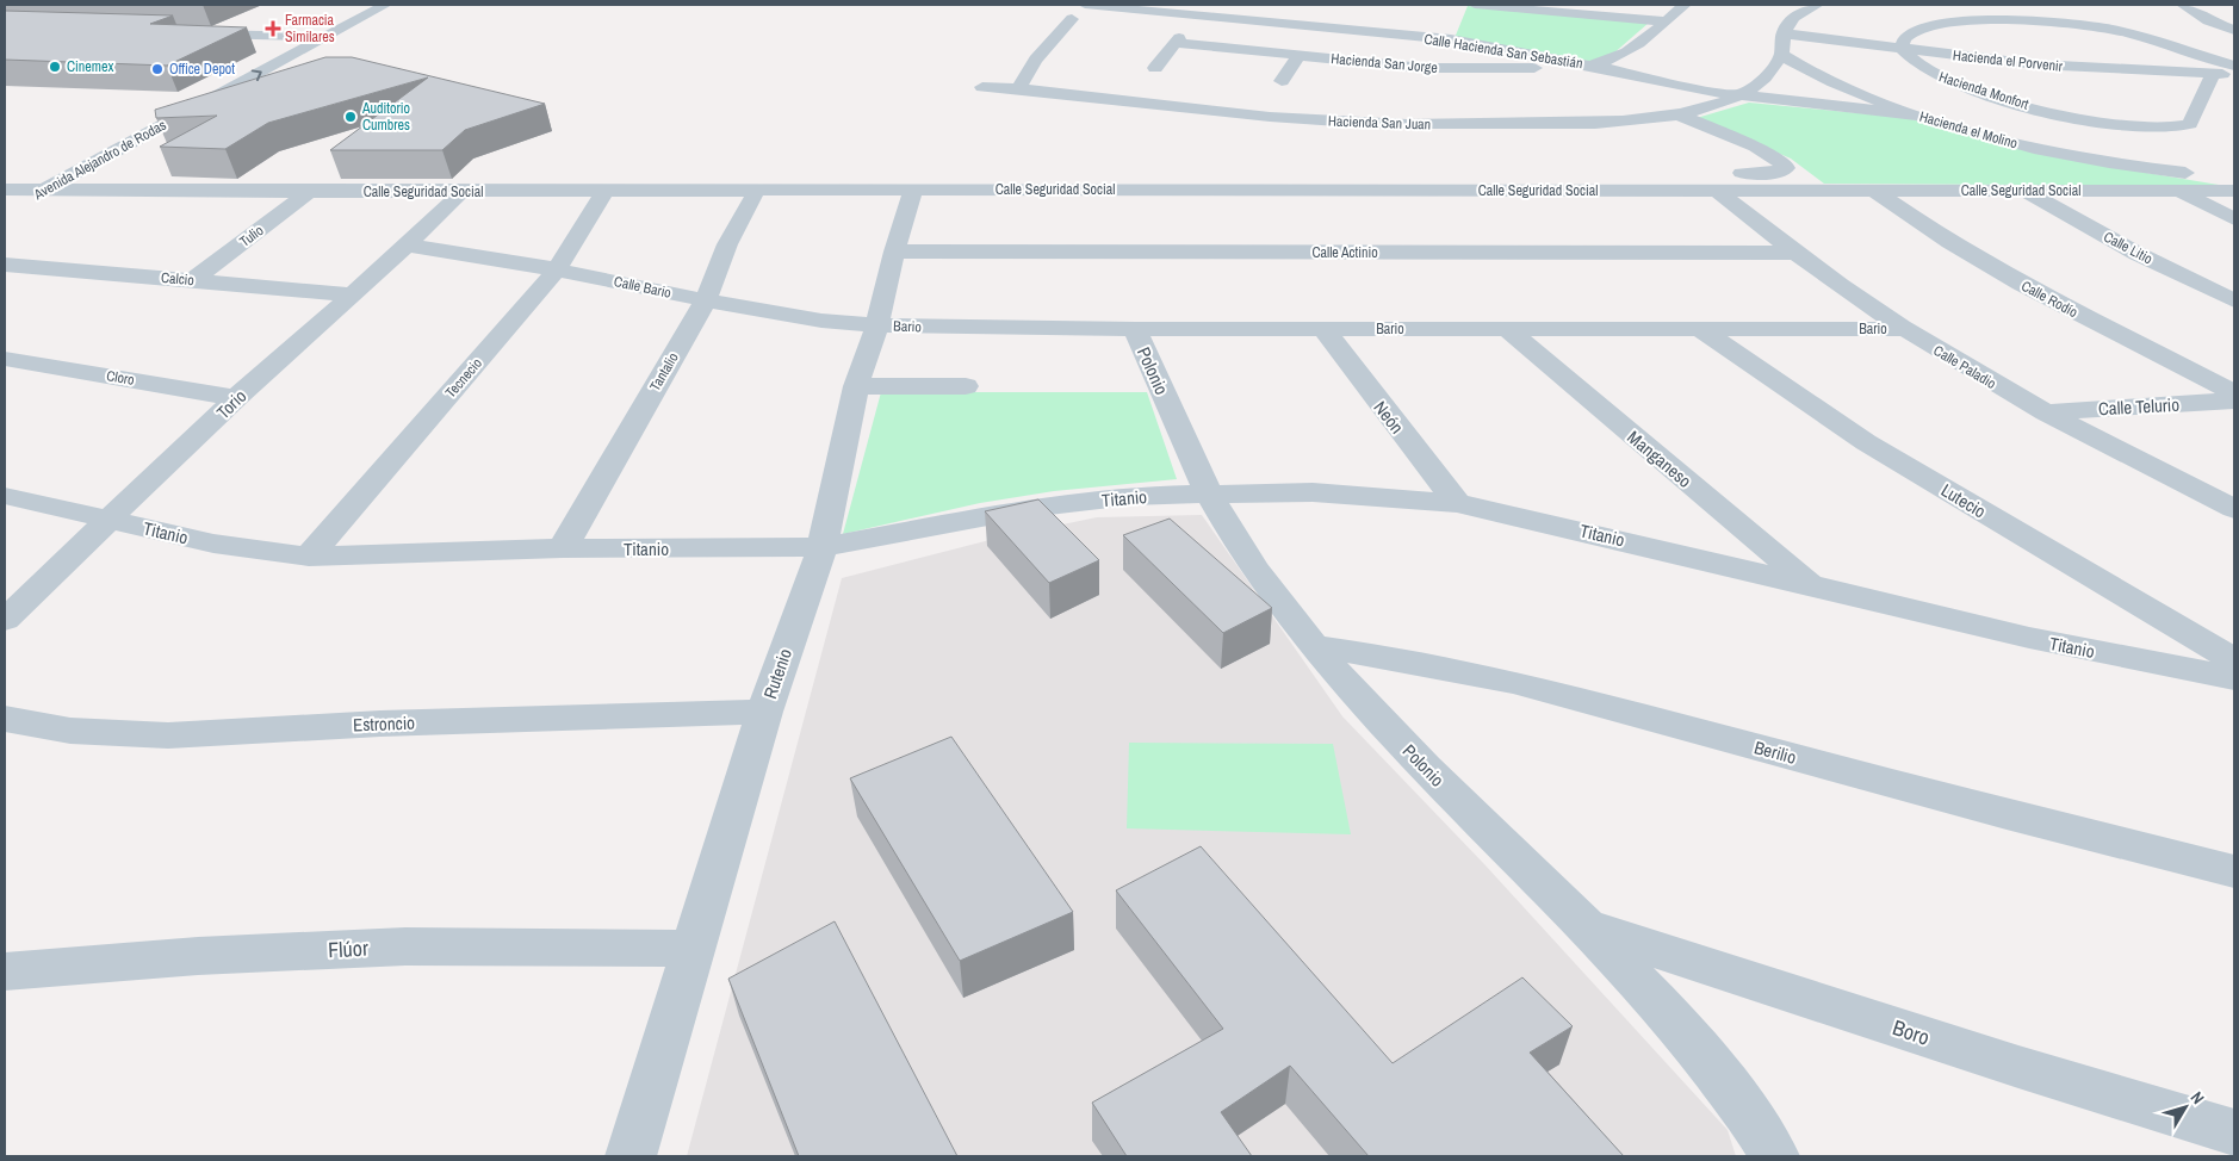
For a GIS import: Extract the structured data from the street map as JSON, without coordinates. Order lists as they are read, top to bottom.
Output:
{
  "streets": {
    "street": [
      "Calle Hacienda San Sebastián",
      "Hacienda el Porvenir",
      "Hacienda San Jorge",
      "Hacienda Monfort",
      "Hacienda San Juan",
      "Hacienda el Molino",
      "Avenida Alejandro de Rodas",
      "Calle Seguridad Social",
      "Tulio",
      "Calle Litio",
      "Calle Actinio",
      "Calcio",
      "Calle Bario",
      "Calle Rodío",
      "Bario",
      "Calle Paladio",
      "Polonio",
      "Tantalio",
      "Cloro",
      "Tecnecio",
      "Torio",
      "Calle Telurio",
      "Neón",
      "Manganeso",
      "Titanio",
      "Lutecio",
      "Rutenio",
      "Estroncio",
      "Berilio",
      "Flúor",
      "Boro"
    ]
  },
  "crossings": [
    ["Calle Hacienda San Sebastián", "Hacienda San Jorge"],
    ["Calle Hacienda San Sebastián", "Hacienda San Juan"],
    ["Calle Hacienda San Sebastián", "Hacienda el Molino"],
    ["Hacienda el Porvenir", "Hacienda Monfort"],
    ["Hacienda San Juan", "Calle Seguridad Social"],
    ["Avenida Alejandro de Rodas", "Calle Seguridad Social"],
    ["Calle Seguridad Social", "Tulio"],
    ["Calle Seguridad Social", "Calle Litio"],
    ["Calle Seguridad Social", "Calle Rodío"],
    ["Calle Seguridad Social", "Calle Paladio"],
    ["Calle Seguridad Social", "Tantalio"],
    ["Calle Seguridad Social", "Tecnecio"],
    ["Calle Seguridad Social", "Torio"],
    ["Calle Seguridad Social", "Rutenio"],
    ["Tulio", "Calcio"],
    ["Calle Actinio", "Calle Paladio"],
    ["Calle Actinio", "Rutenio"],
    ["Calcio", "Torio"],
    ["Calle Bario", "Bario"],
    ["Calle Bario", "Tantalio"],
    ["Calle Bario", "Tecnecio"],
    ["Calle Bario", "Torio"],
    ["Calle Bario", "Rutenio"],
    ["Bario", "Calle Paladio"],
    ["Bario", "Polonio"],
    ["Bario", "Neón"],
    ["Bario", "Manganeso"],
    ["Bario", "Lutecio"],
    ["Bario", "Rutenio"],
    ["Calle Paladio", "Calle Telurio"],
    ["Polonio", "Titanio"],
    ["Polonio", "Berilio"],
    ["Polonio", "Boro"],
    ["Tantalio", "Titanio"],
    ["Cloro", "Torio"],
    ["Tecnecio", "Titanio"],
    ["Torio", "Titanio"],
    ["Neón", "Titanio"],
    ["Manganeso", "Titanio"],
    ["Titanio", "Rutenio"],
    ["Rutenio", "Estroncio"],
    ["Rutenio", "Flúor"]
  ],
  "one_way": ["Avenida Alejandro de Rodas"],
  "places": {
    "health": ["Farmacia Similares"],
    "other": ["Cinemex", "Office Depot", "Auditorio Cumbres"]
  },
  "north": "top right"
}
